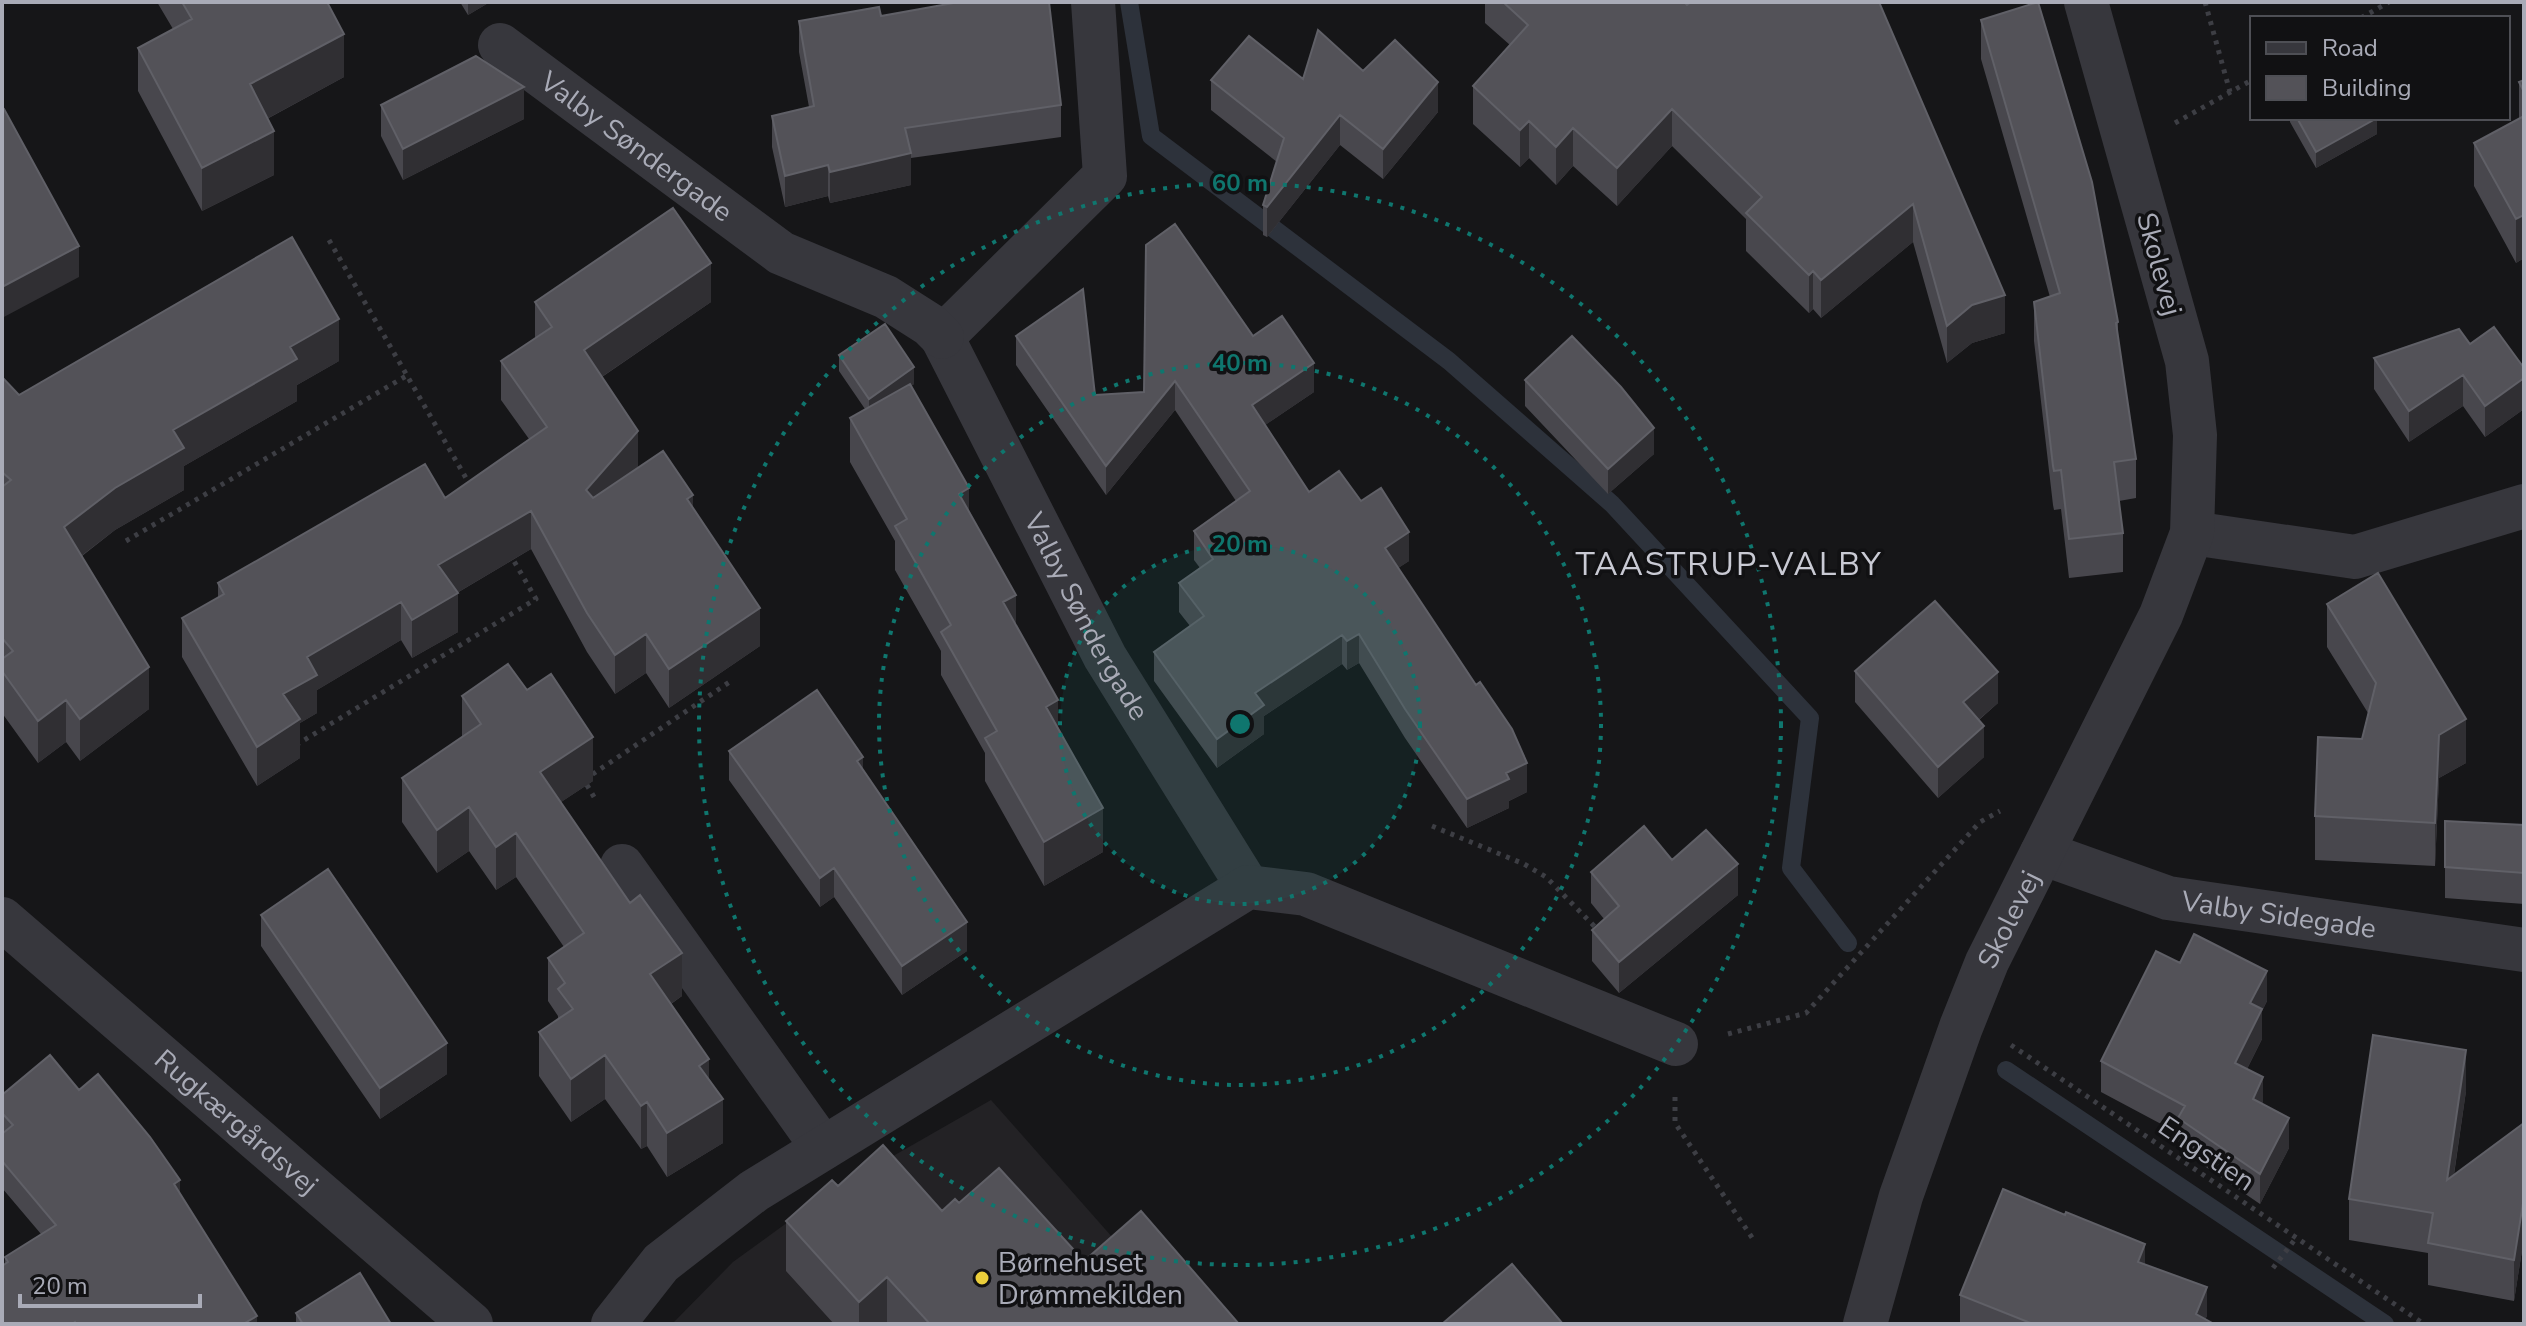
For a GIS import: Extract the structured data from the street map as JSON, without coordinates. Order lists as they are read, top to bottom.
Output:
{
  "streets": {
    "street": [
      "Valby Søndergade",
      "Skolevej",
      "Valby Sidegade",
      "Rugkærgårdsvej"
    ],
    "path": ["Engstien"]
  },
  "crossings": [
    ["Skolevej", "Valby Sidegade"],
    ["Skolevej", "Engstien"]
  ],
  "districts": ["TAASTRUP-VALBY"],
  "places": ["Børnehuset Drømmekilden"],
  "legend": ["Road", "Building"],
  "scale_bar": "20 m",
  "rings": ["60 m", "40 m", "20 m"]
}
